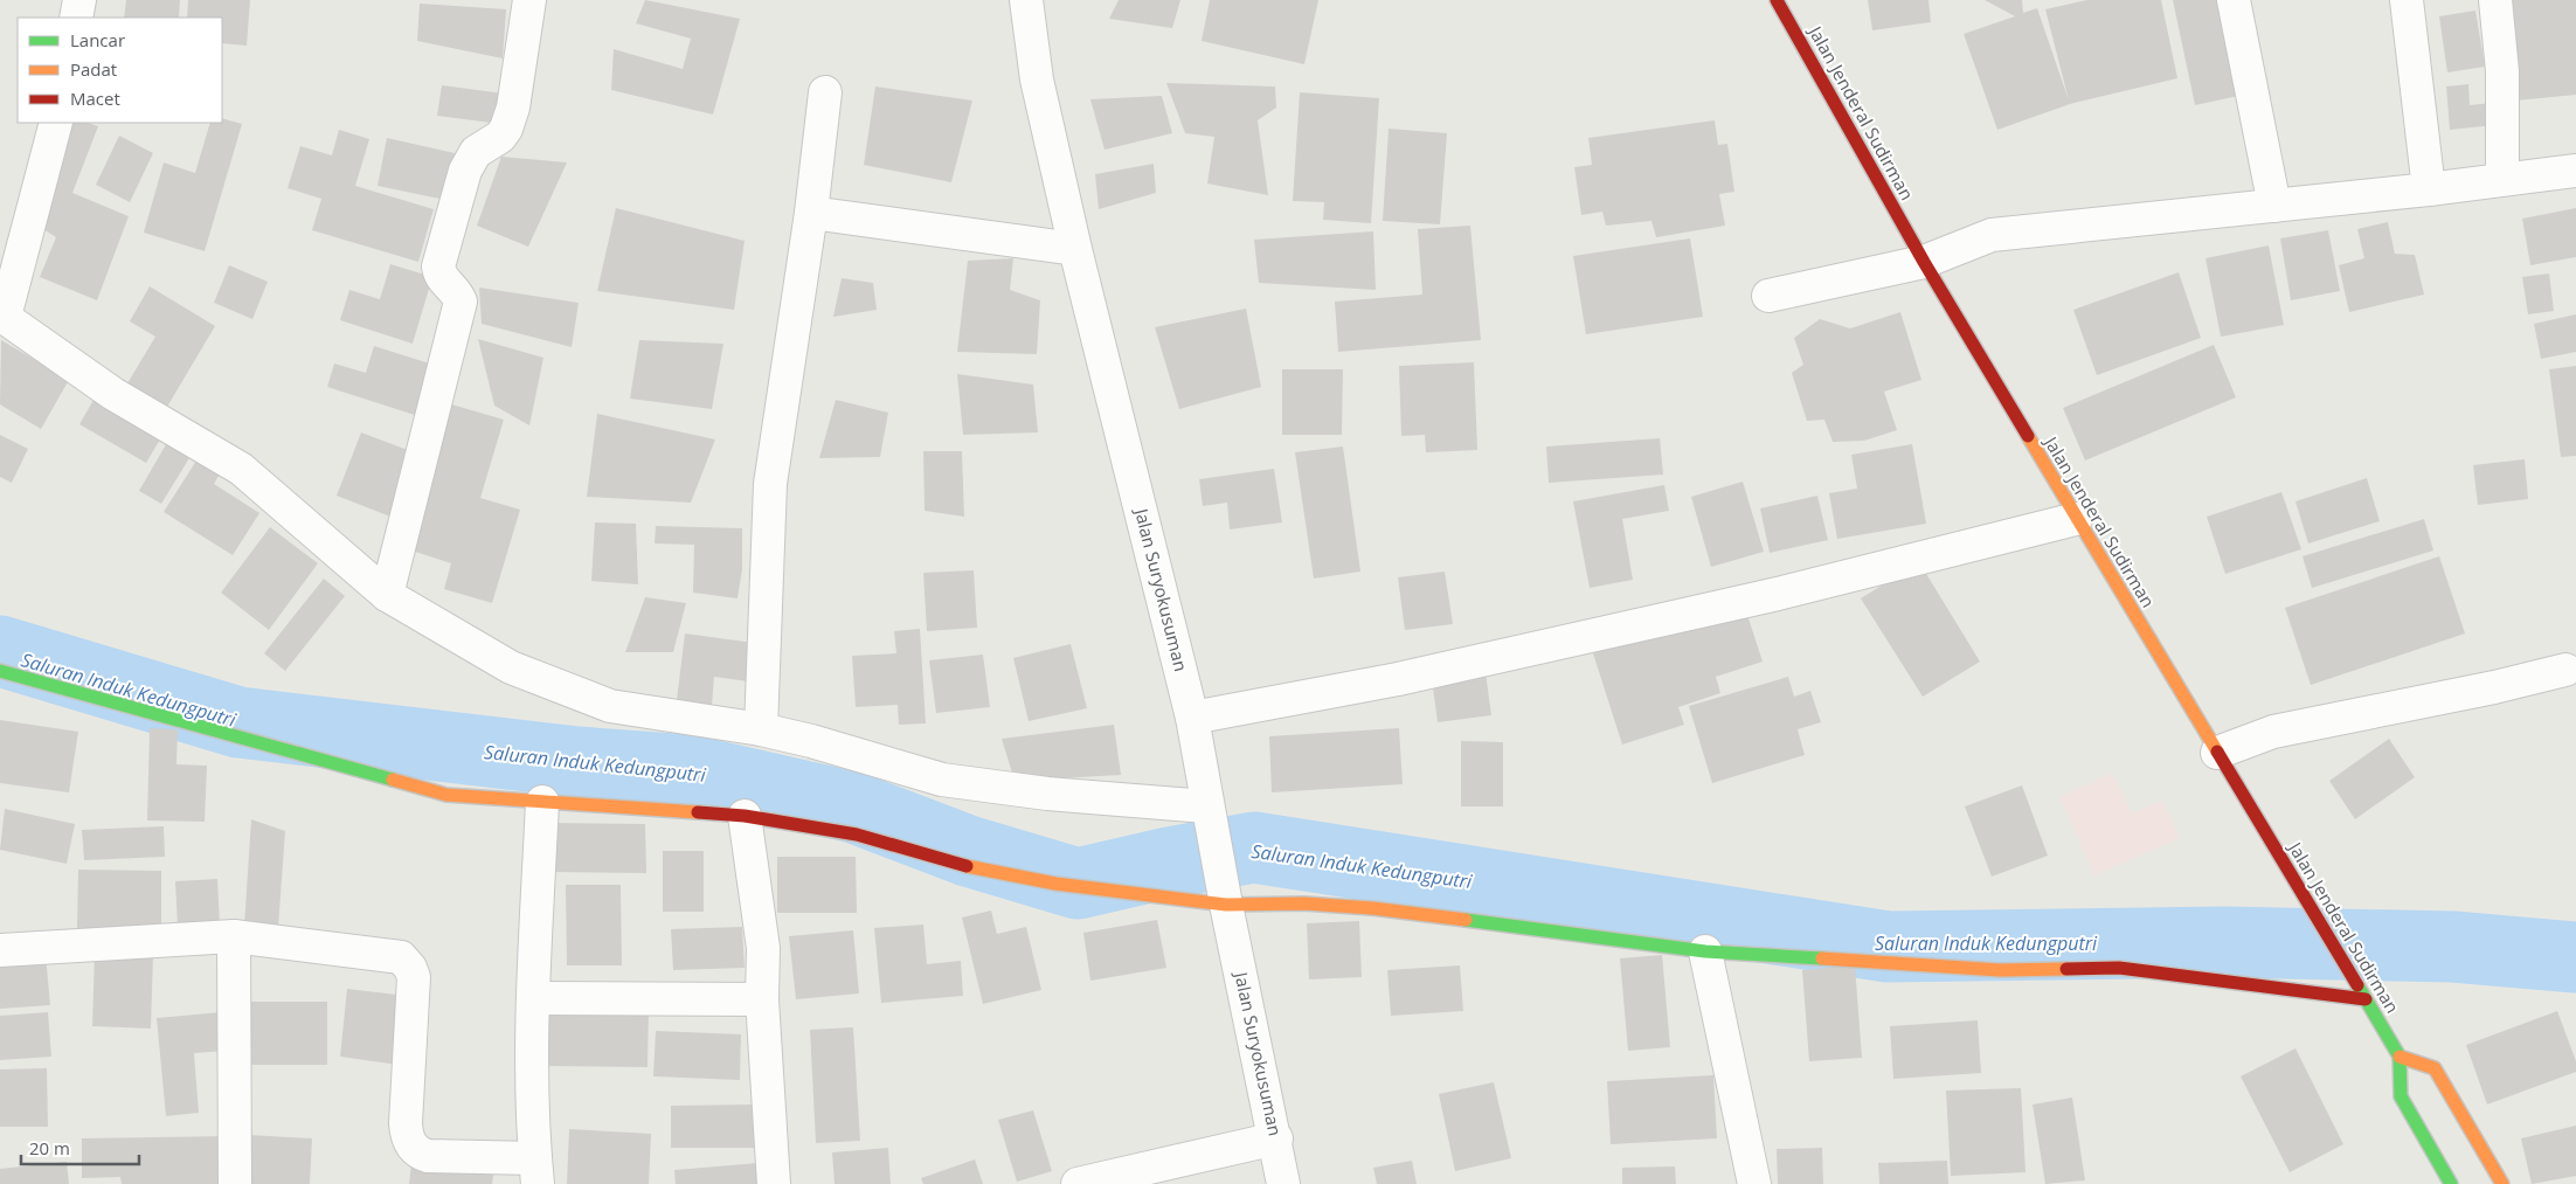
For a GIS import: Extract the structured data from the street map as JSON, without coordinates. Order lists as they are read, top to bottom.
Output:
{
  "streets": {
    "street": ["Jalan Jenderal Sudirman", "Jalan Suryokusuman"]
  },
  "water": ["Saluran Induk Kedungputri"],
  "legend": ["Lancar", "Padat", "Macet"],
  "scale_bar": "20 m"
}
